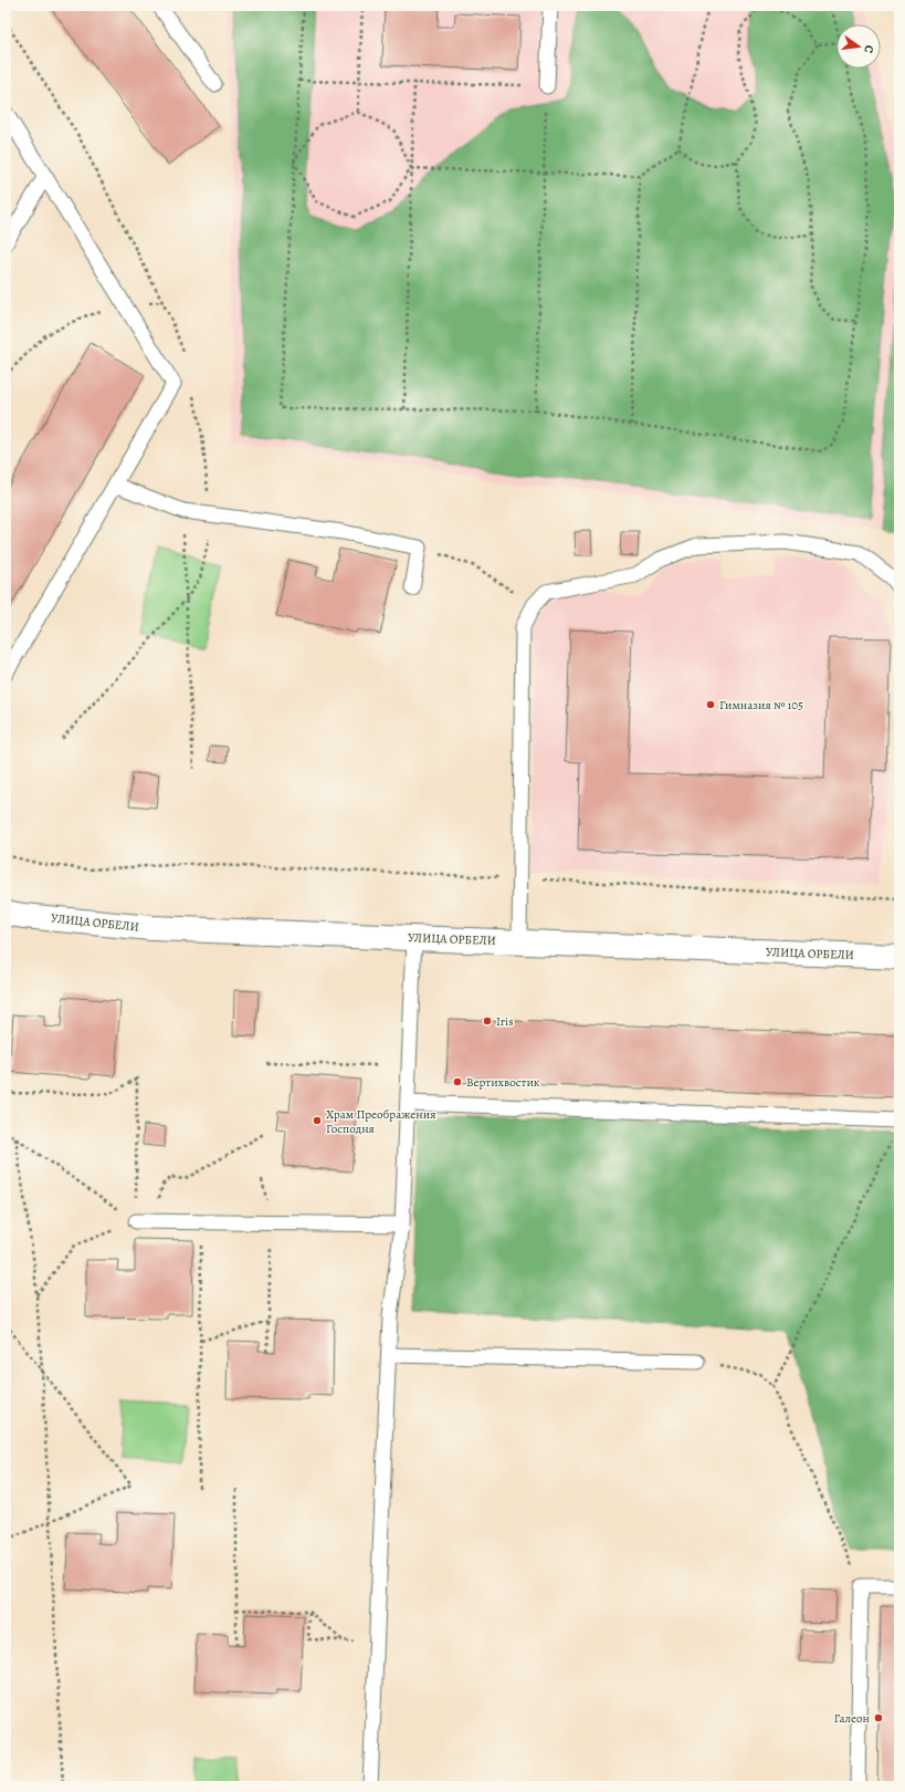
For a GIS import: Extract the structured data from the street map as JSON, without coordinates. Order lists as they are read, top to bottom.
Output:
{
  "streets": {
    "street": ["УЛИЦА ОРБЕЛИ"]
  },
  "places": [
    "Гимназия № 105",
    "Iris",
    "Вертихвостик",
    "Храм Преображения Господня",
    "Галеон"
  ],
  "north": "right"
}
